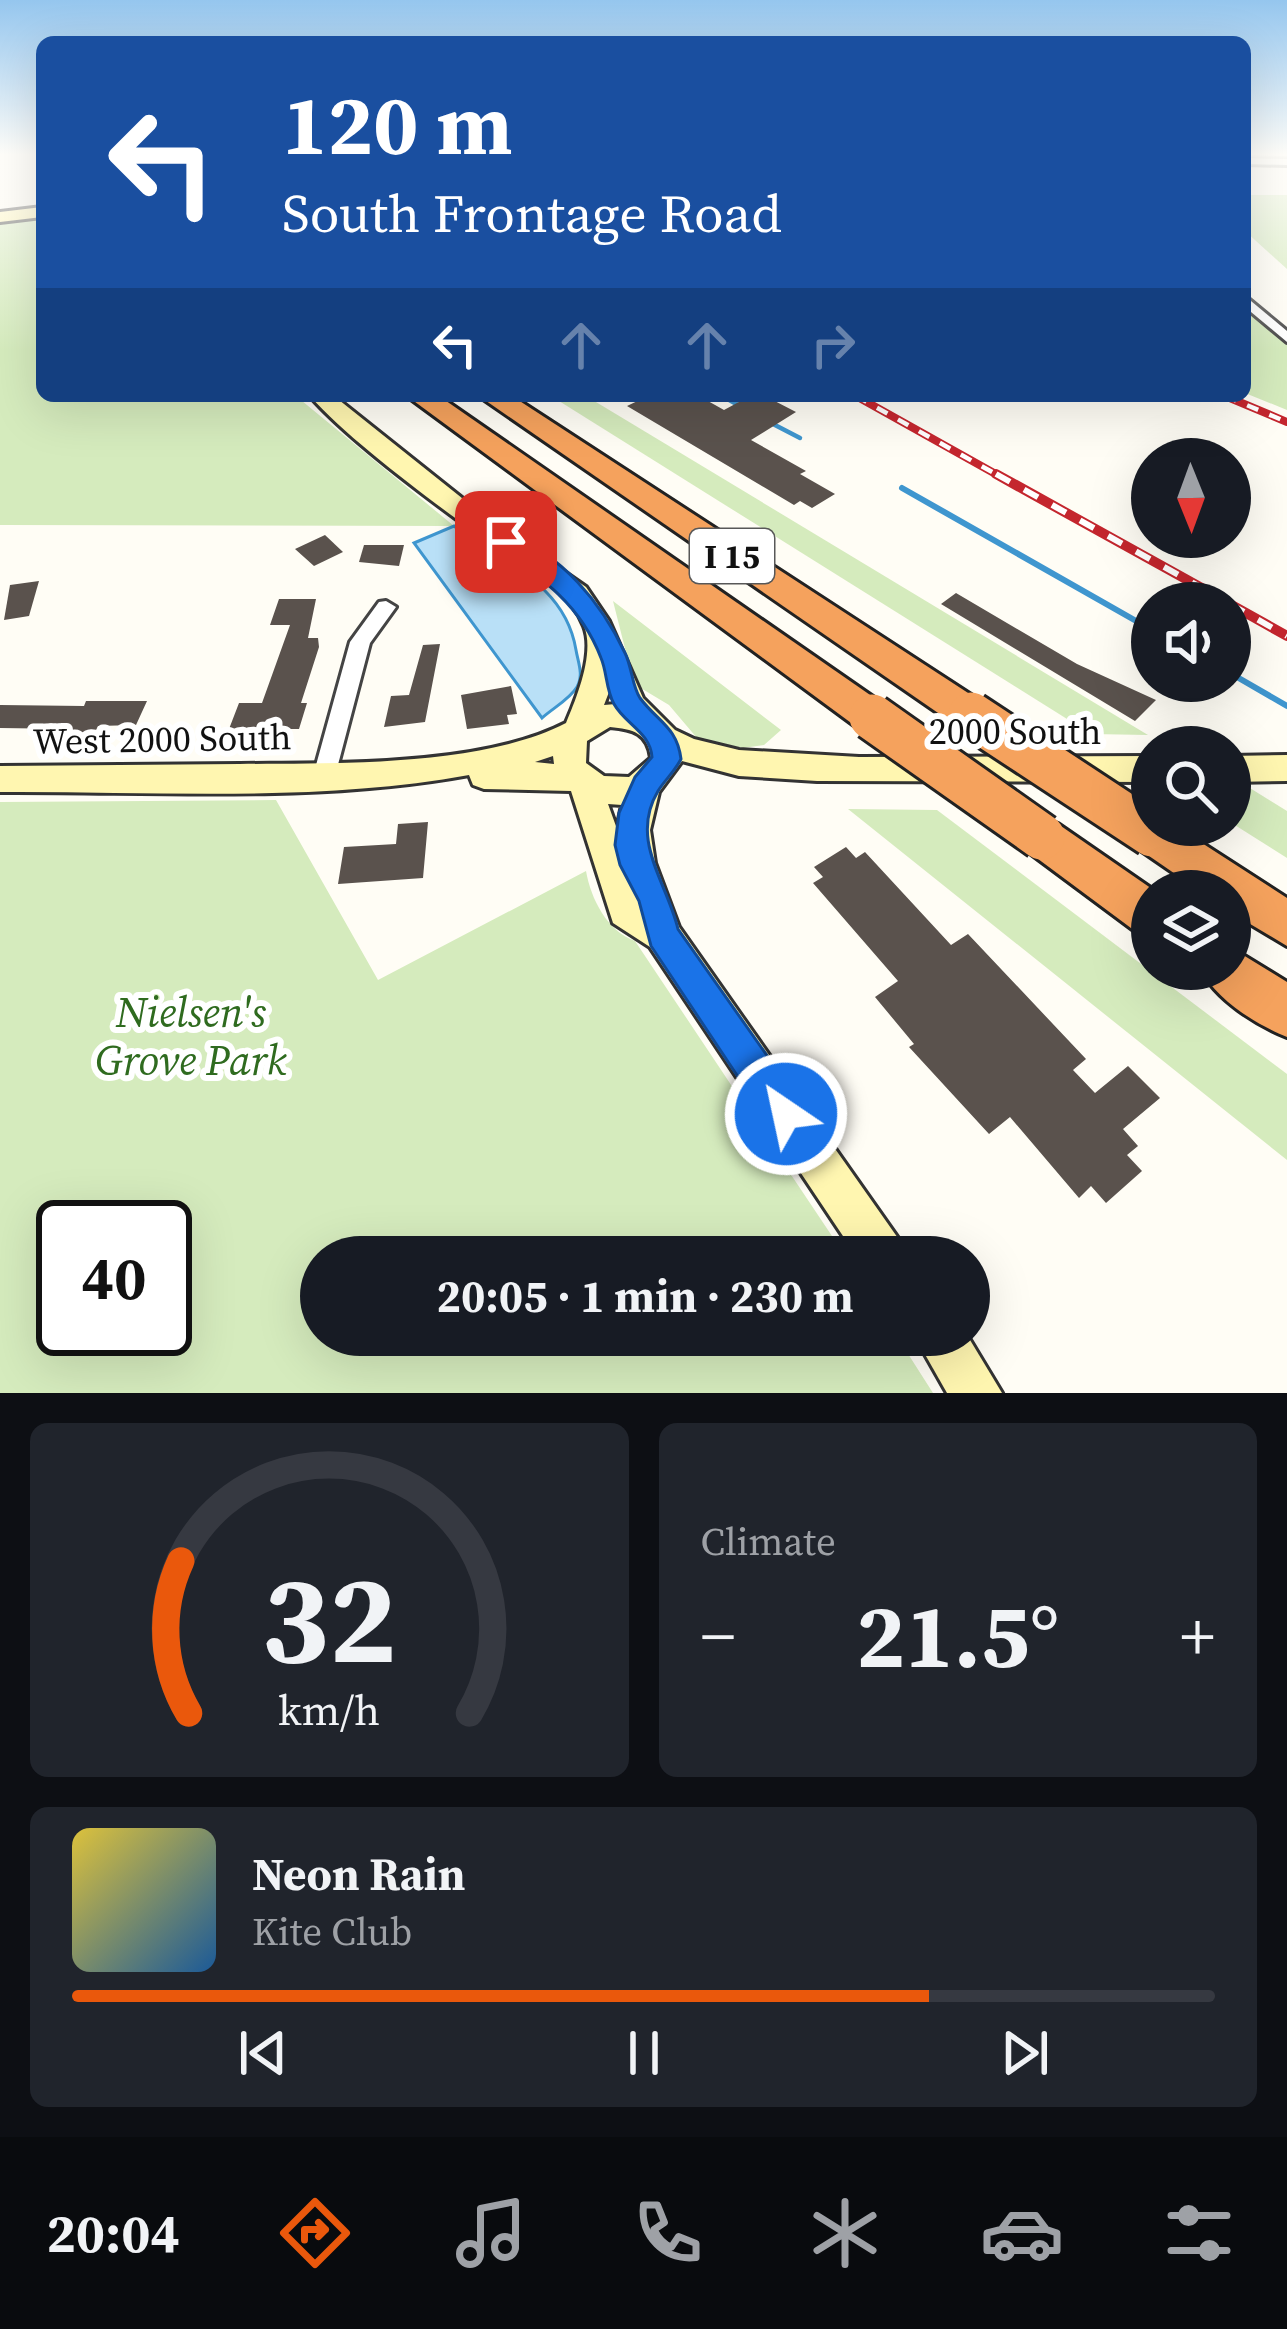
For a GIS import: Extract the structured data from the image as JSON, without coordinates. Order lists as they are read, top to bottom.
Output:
{
  "streets": {
    "highway": ["I 15"],
    "street": ["2000 South", "West 2000 South"]
  },
  "parks": ["Nielsen's Grove Park"],
  "north": "bottom",
  "page": {
    "turn": ["120 m", "South Frontage Road"],
    "limit": "40",
    "trip": "20:05 · 1 min · 230 m",
    "tile": "Climate",
    "heat": ["−", "21.5°", "+"],
    "song": ["Neon Rain", "Kite Club"],
    "tabs": "20:04",
    "gauge": ["32", "km/h"]
  }
}
